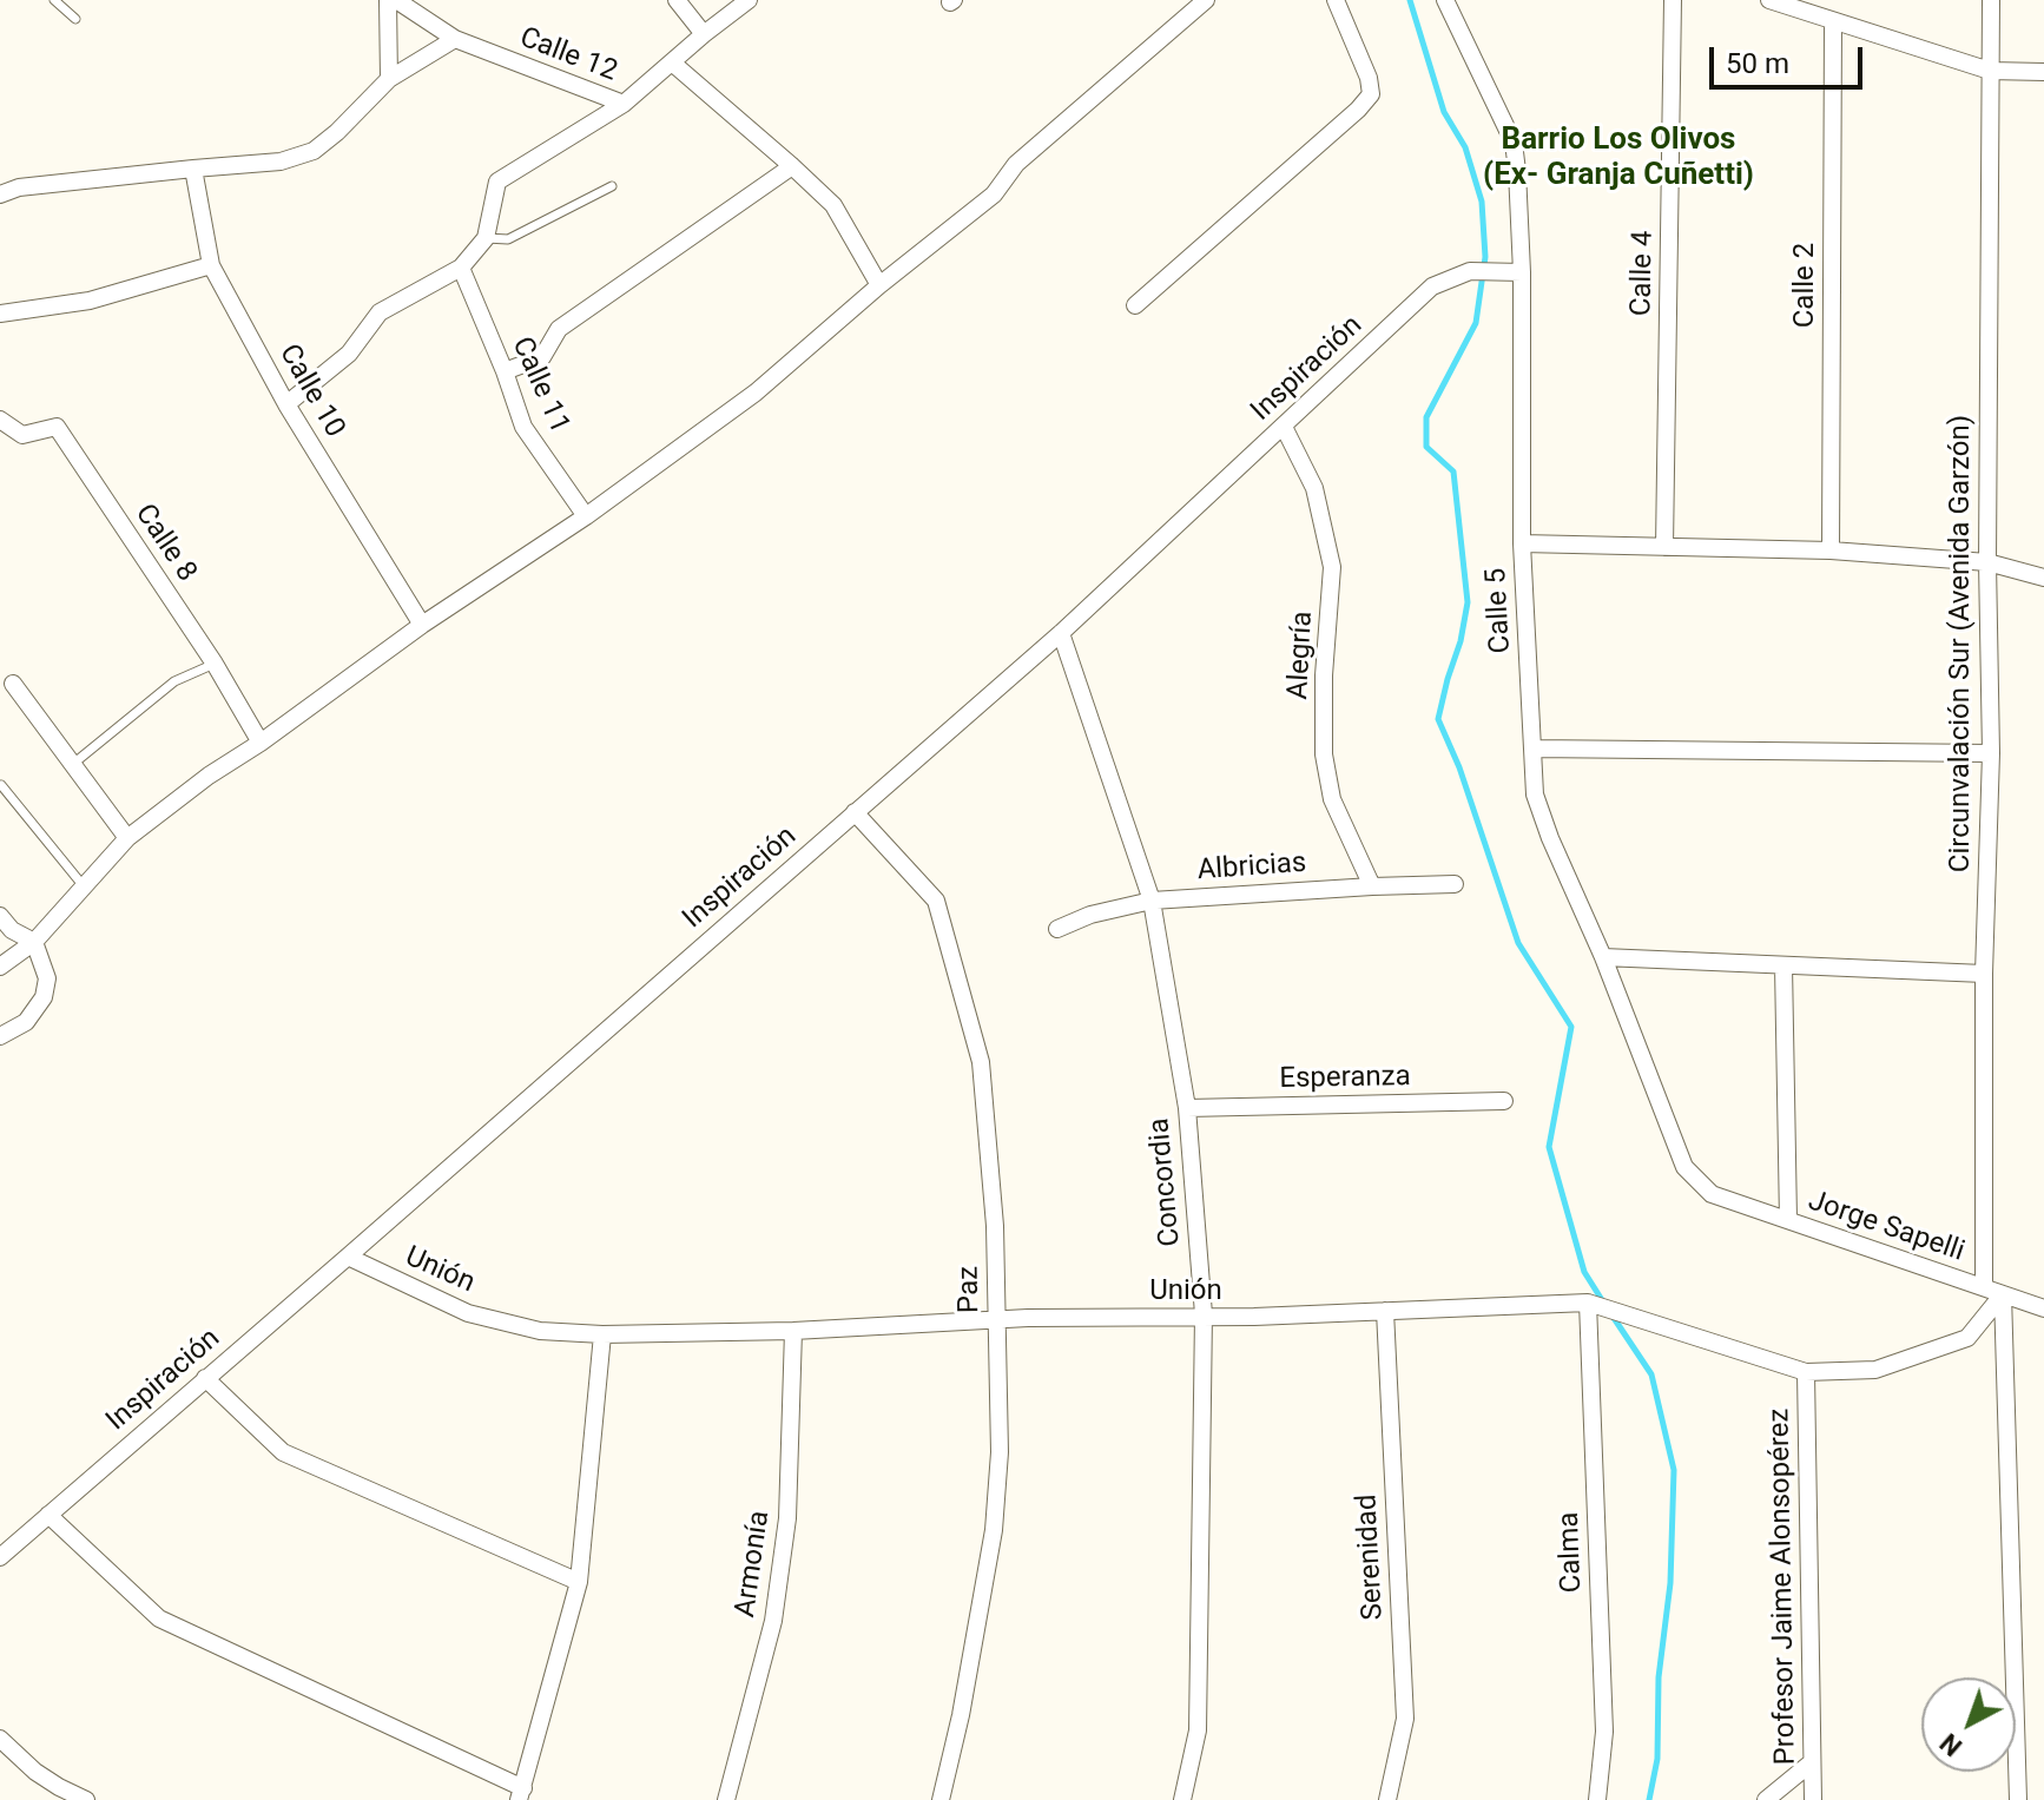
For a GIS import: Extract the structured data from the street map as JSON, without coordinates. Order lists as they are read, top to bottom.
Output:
{
  "streets": {
    "street": [
      "Calle 12",
      "Calle 4",
      "Calle 2",
      "Inspiración",
      "Calle 11",
      "Calle 10",
      "Calle 8",
      "Calle 5",
      "Circunvalación Sur (Avenida Garzón)",
      "Alegría",
      "Albricias",
      "Esperanza",
      "Concordia",
      "Jorge Sapelli",
      "Unión",
      "Paz",
      "Calma",
      "Serenidad",
      "Armonía",
      "Profesor Jaime Alonsopérez"
    ]
  },
  "crossings": [
    ["Inspiración", "Calle 5"],
    ["Inspiración", "Alegría"],
    ["Inspiración", "Concordia"],
    ["Inspiración", "Unión"],
    ["Inspiración", "Paz"],
    ["Calle 5", "Jorge Sapelli"],
    ["Circunvalación Sur (Avenida Garzón)", "Jorge Sapelli"],
    ["Alegría", "Albricias"],
    ["Albricias", "Concordia"],
    ["Esperanza", "Concordia"],
    ["Concordia", "Unión"],
    ["Jorge Sapelli", "Unión"],
    ["Unión", "Paz"],
    ["Unión", "Calma"],
    ["Unión", "Serenidad"],
    ["Unión", "Armonía"],
    ["Unión", "Profesor Jaime Alonsopérez"]
  ],
  "districts": ["Barrio Los Olivos (Ex- Granja Cuñetti)"],
  "scale_bar": "50 m",
  "north": "bottom left"
}
